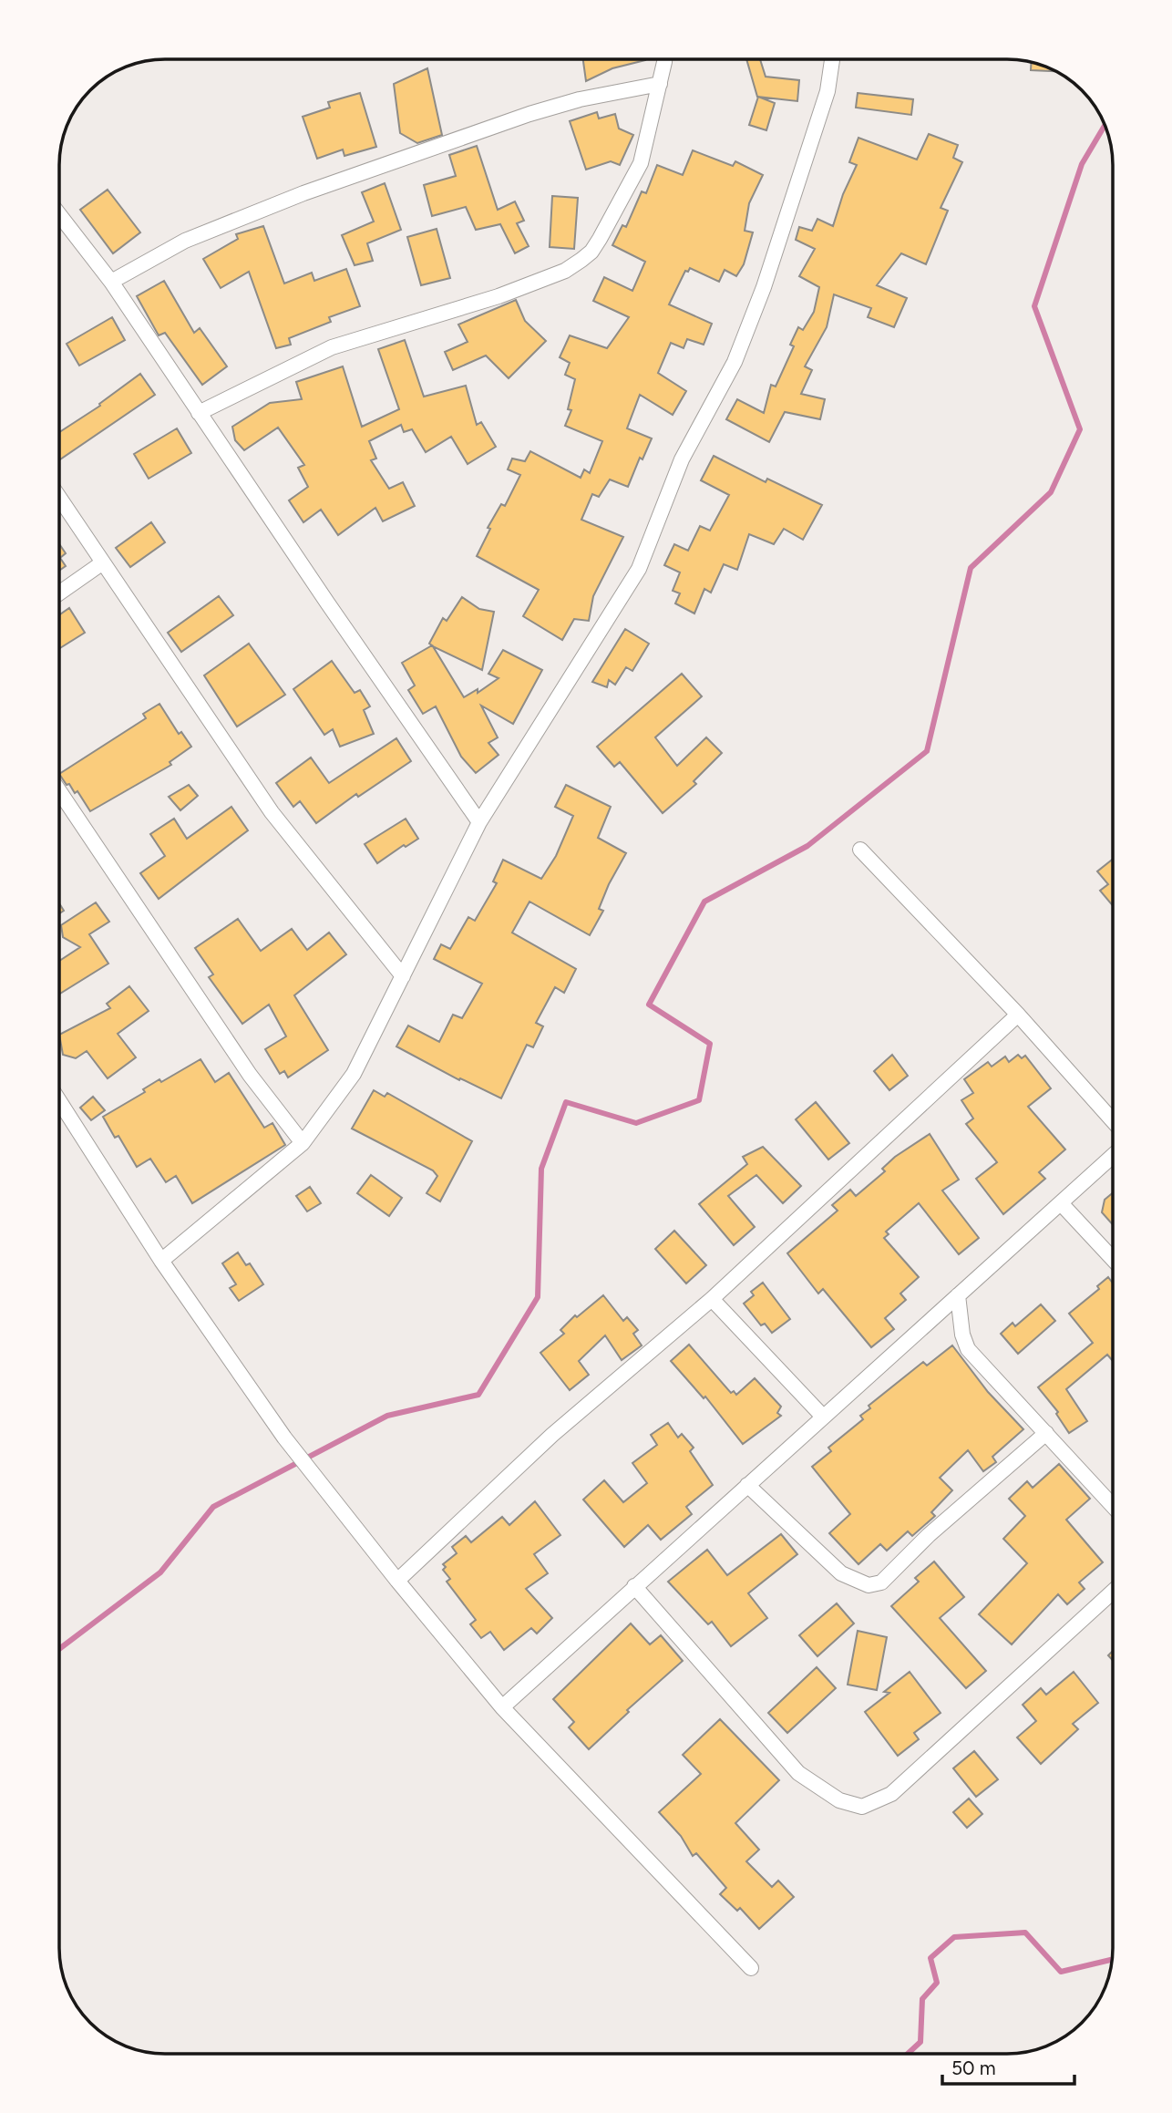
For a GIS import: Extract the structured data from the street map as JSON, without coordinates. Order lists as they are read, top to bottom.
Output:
{
  "scale_bar": "50 m"
}
